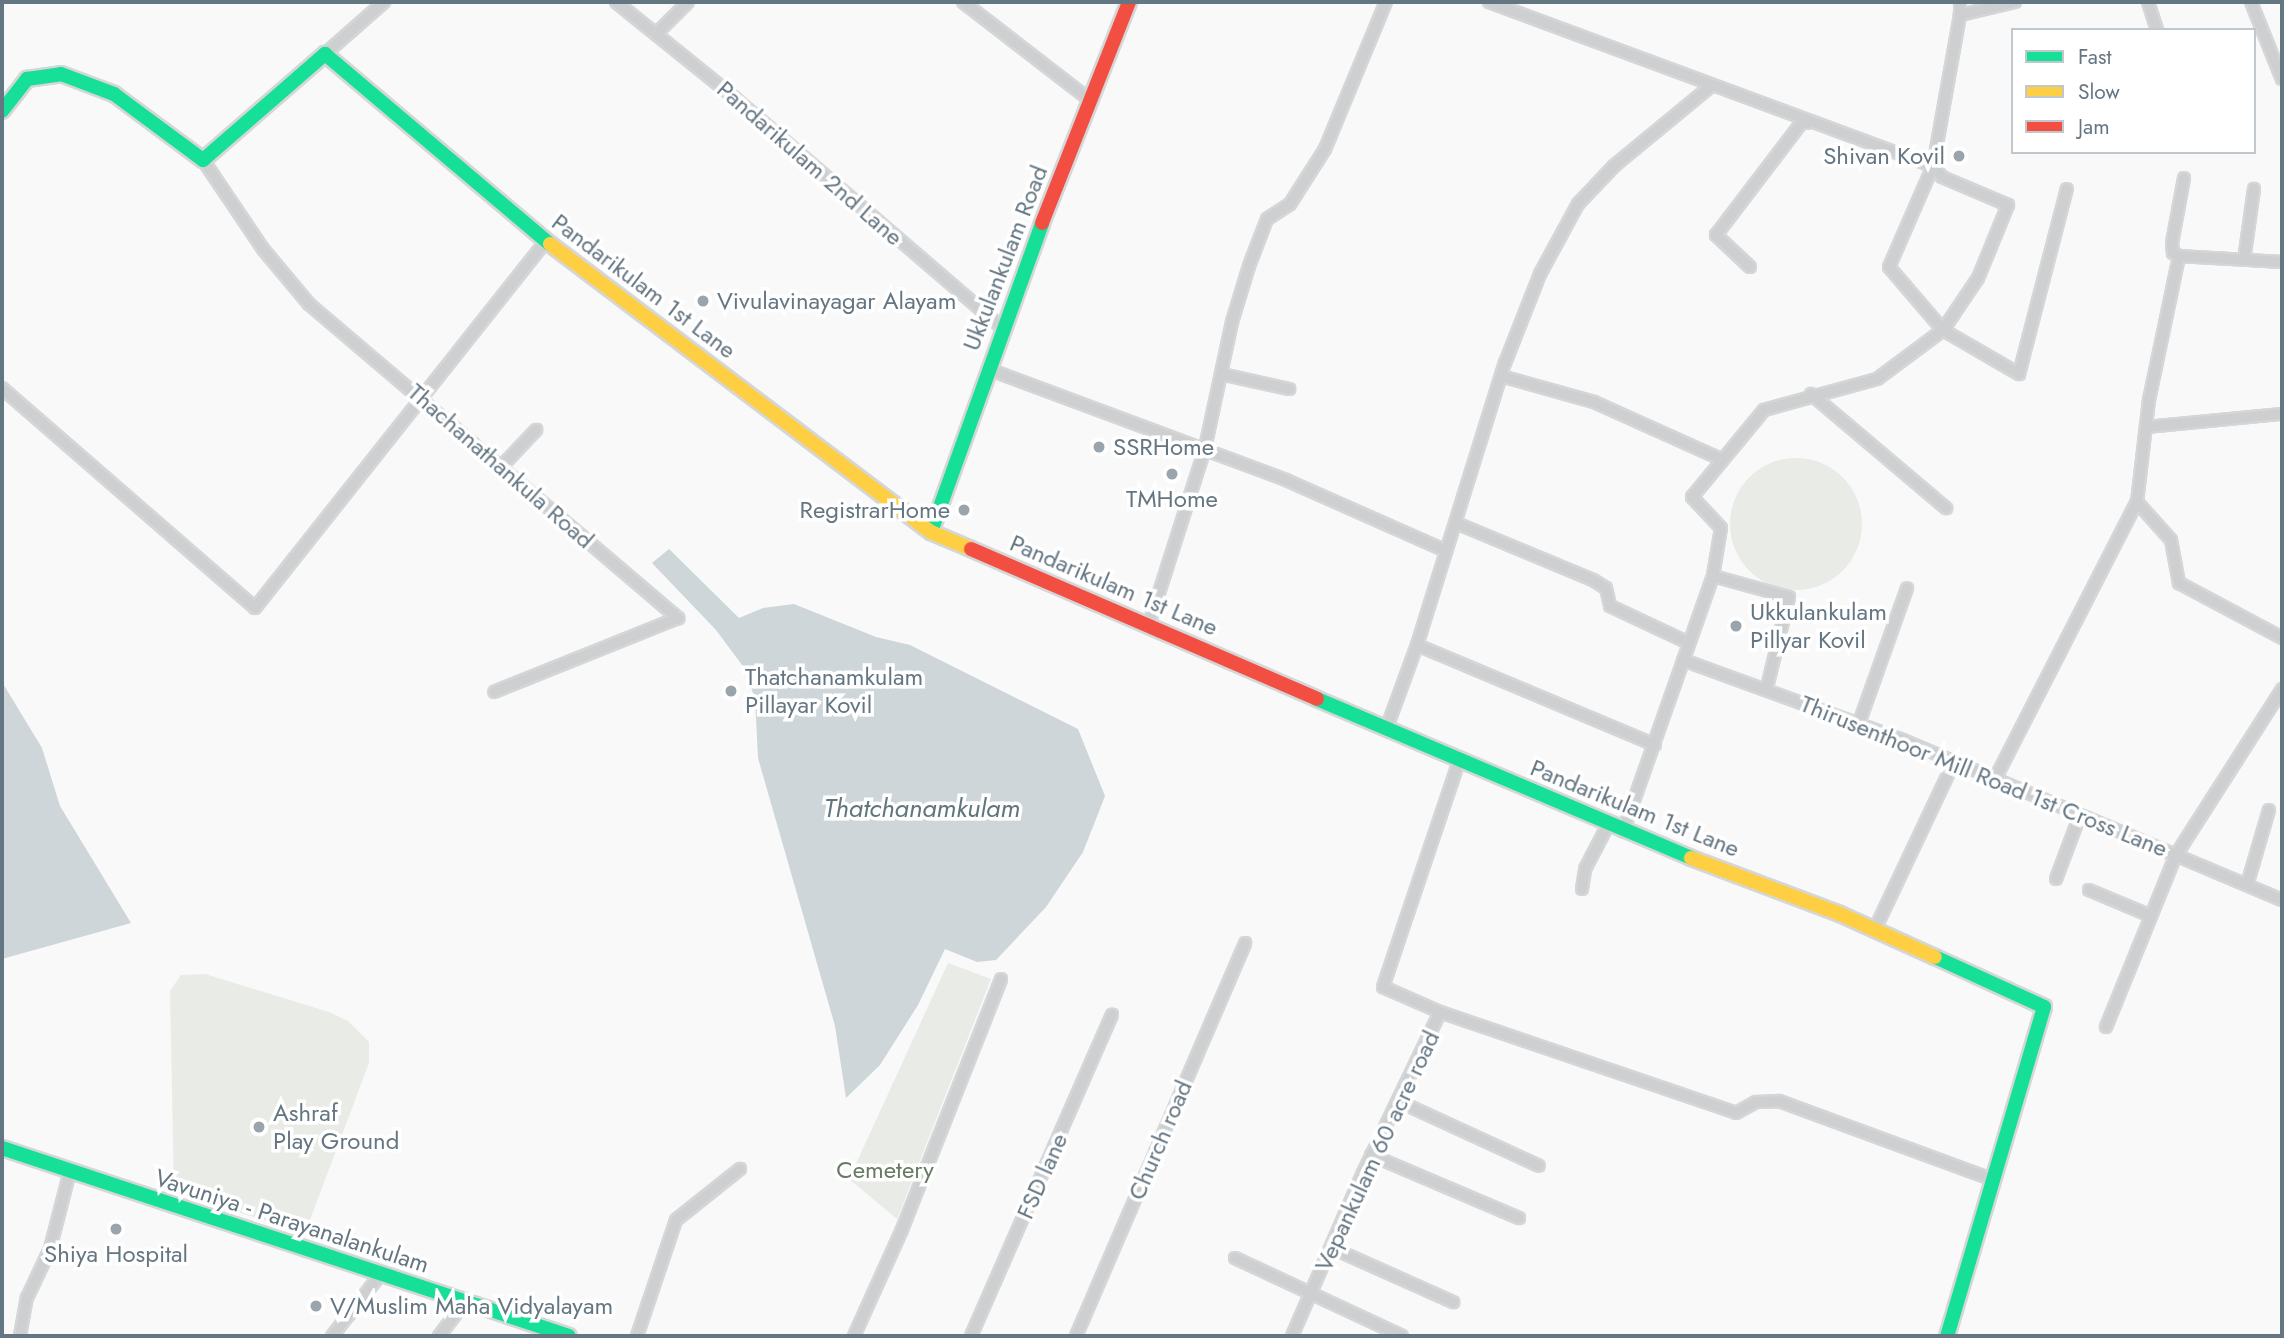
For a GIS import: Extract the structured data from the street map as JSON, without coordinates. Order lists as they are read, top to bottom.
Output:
{
  "streets": {
    "main road": ["Ukkulankulam Road", "Pandarikulam 1st Lane", "Vavuniya - Parayanalankulam"],
    "street": [
      "Pandarikulam 2nd Lane",
      "Thachanathankula Road",
      "Thirusenthoor Mill Road 1st Cross Lane",
      "Church road",
      "Vepankulam 60 acre road",
      "FSD lane"
    ]
  },
  "crossings": [
    ["Pandarikulam 2nd Lane", "Ukkulankulam Road"],
    ["Ukkulankulam Road", "Pandarikulam 1st Lane"],
    ["Pandarikulam 1st Lane", "Vepankulam 60 acre road"]
  ],
  "water": ["Thatchanamkulam"],
  "parks": ["Cemetery"],
  "places": [
    "Shivan Kovil",
    "Vivulavinayagar Alayam",
    "SSRHome",
    "TMHome",
    "RegistrarHome",
    "Ukkulankulam Pillyar Kovil",
    "Thatchanamkulam Pillayar Kovil",
    "Ashraf Play Ground",
    "Shiya Hospital",
    "V/Muslim Maha Vidyalayam"
  ],
  "legend": ["Fast", "Slow", "Jam"]
}
